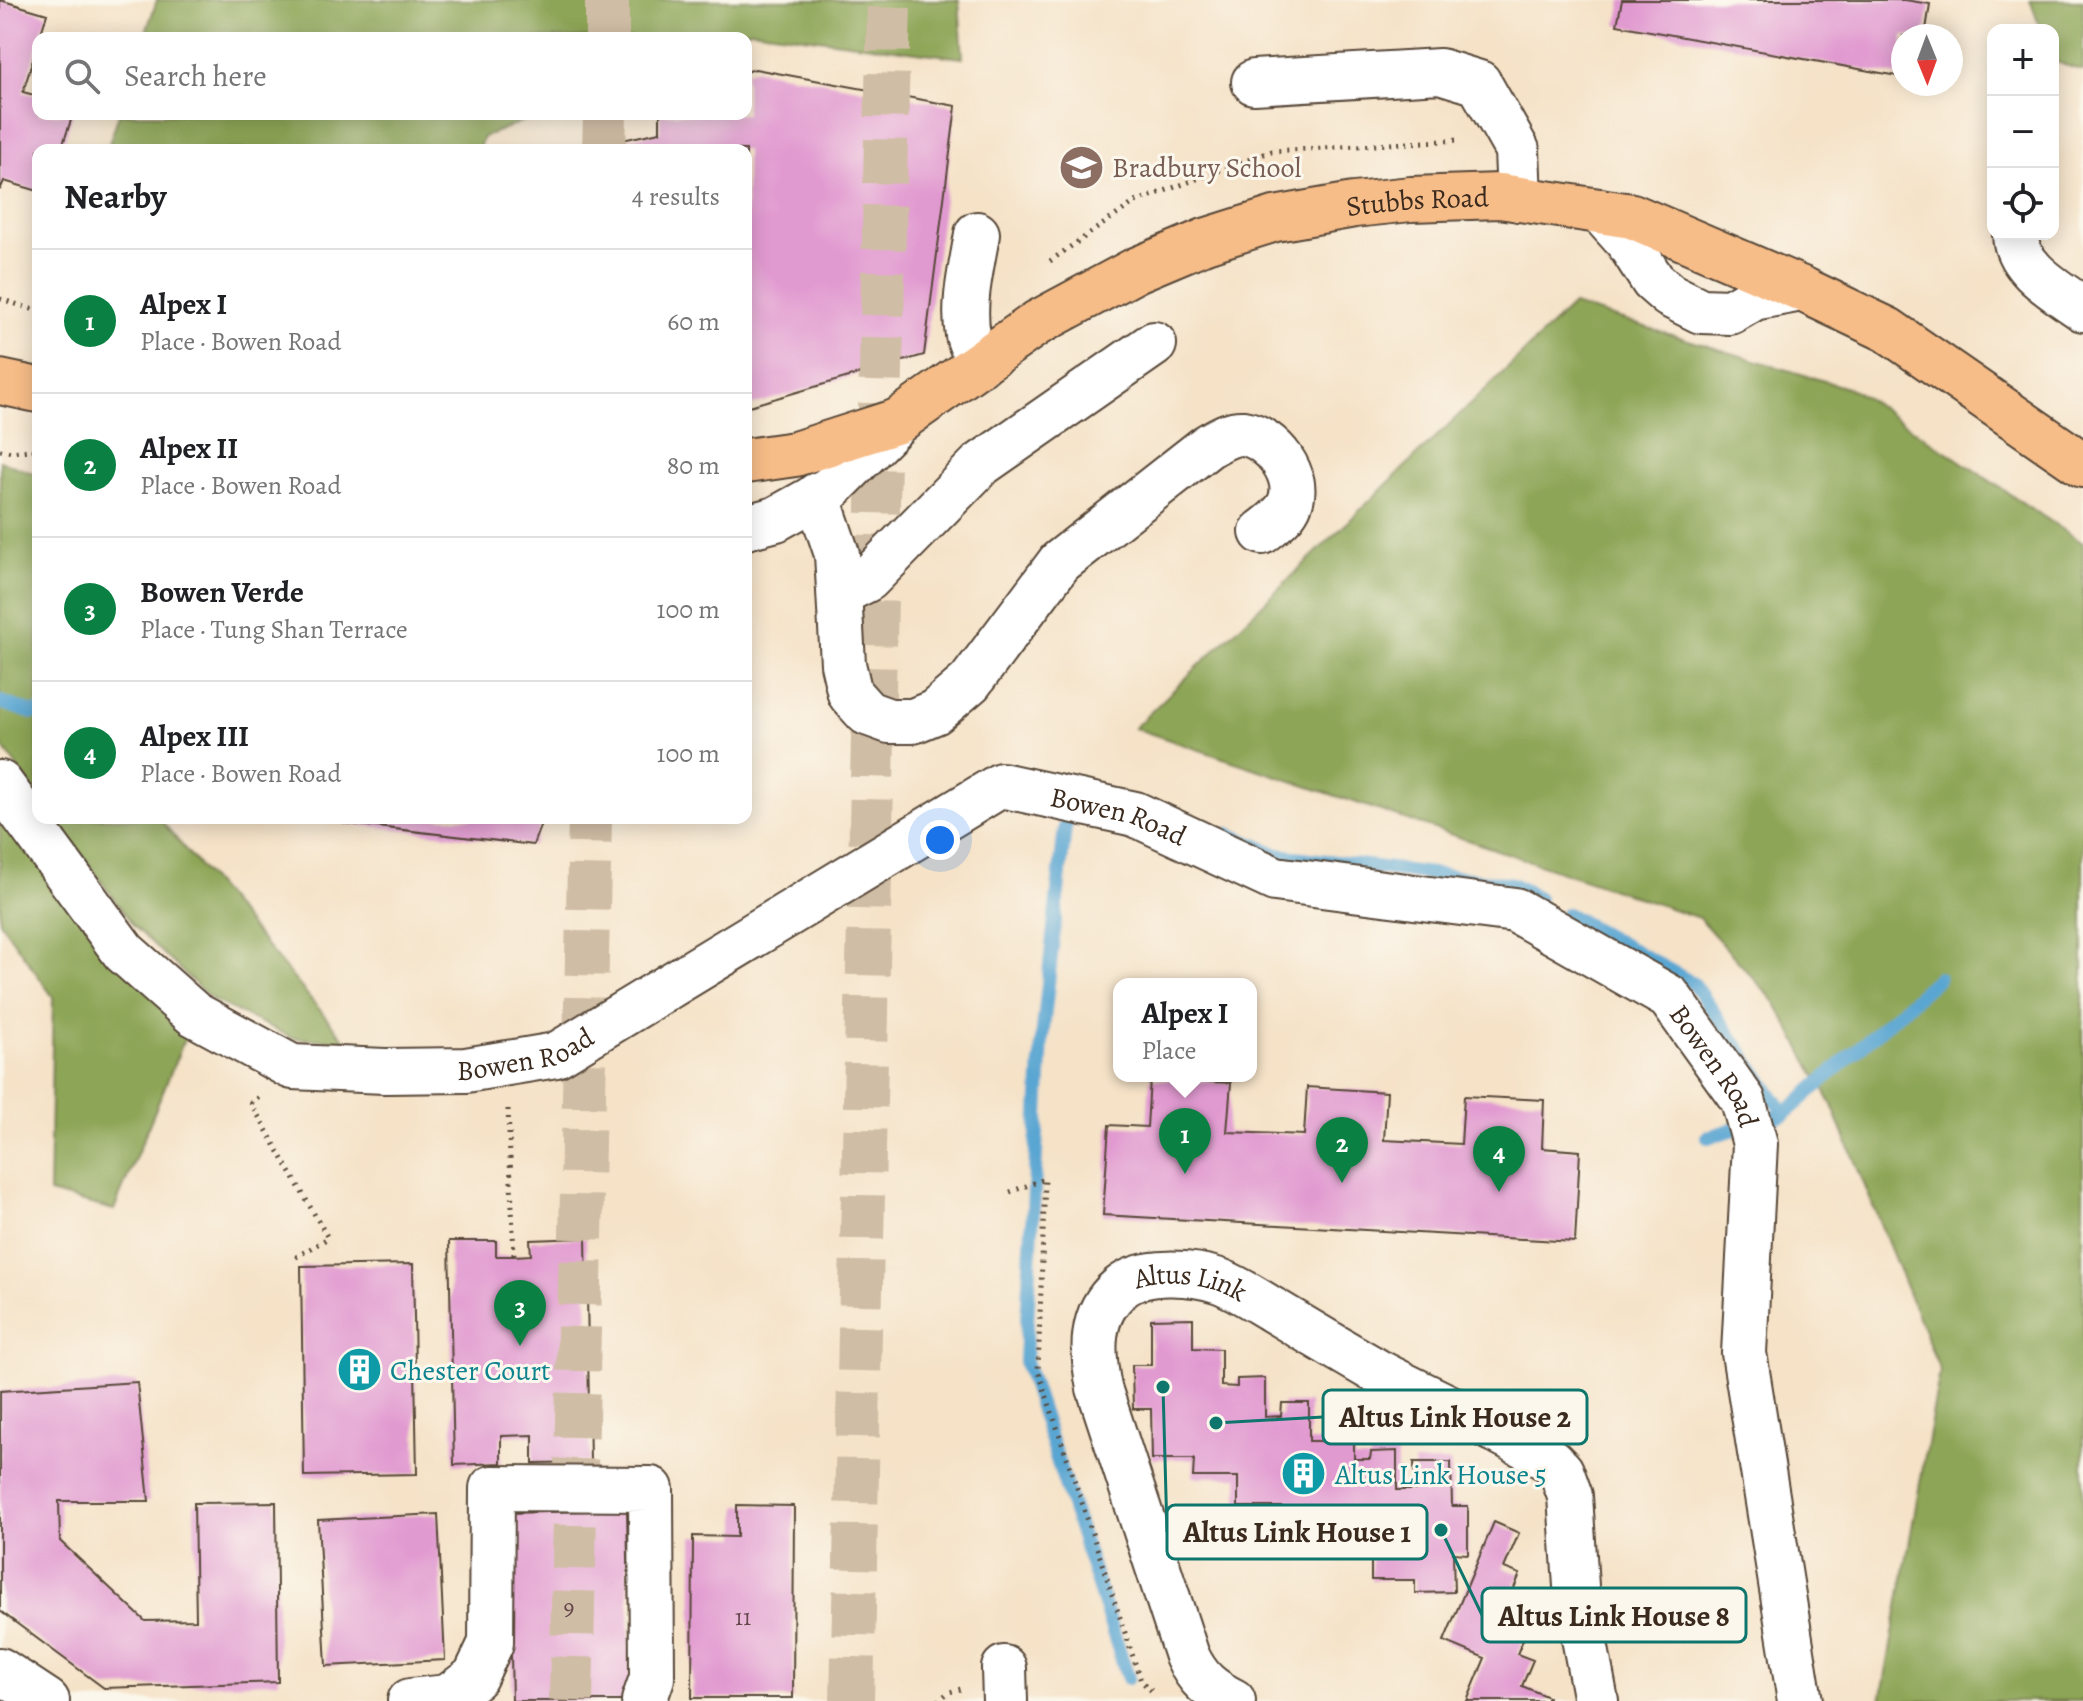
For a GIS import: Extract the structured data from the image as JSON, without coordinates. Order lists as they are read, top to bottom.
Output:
{
  "streets": {
    "main road": ["Stubbs Road"],
    "street": ["Bowen Road", "Altus Link"]
  },
  "places": {
    "school or university": ["Bradbury School"],
    "building": ["Chester Court", "Altus Link House 5"],
    "other": ["Altus Link House 1", "Altus Link House 2", "Altus Link House 8"]
  },
  "house_numbers": ["9", "11"],
  "north": "bottom",
  "page": {
    "map_buttons": ["+", "−"],
    "search": "Search here",
    "heading": ["Nearby", "4 results"],
    "list": [
      {
        "mark": "1",
        "name": "Alpex I",
        "note": "Place · Bowen Road",
        "value": "60 m"
      },
      {
        "mark": "2",
        "name": "Alpex II",
        "note": "Place · Bowen Road",
        "value": "80 m"
      },
      {
        "mark": "3",
        "name": "Bowen Verde",
        "note": "Place · Tung Shan Terrace",
        "value": "100 m"
      },
      {
        "mark": "4",
        "name": "Alpex III",
        "note": "Place · Bowen Road",
        "value": "100 m"
      }
    ],
    "popup": ["Alpex I", "Place"],
    "pins": [
      "1",
      "2",
      "4",
      "3"
    ]
  }
}
